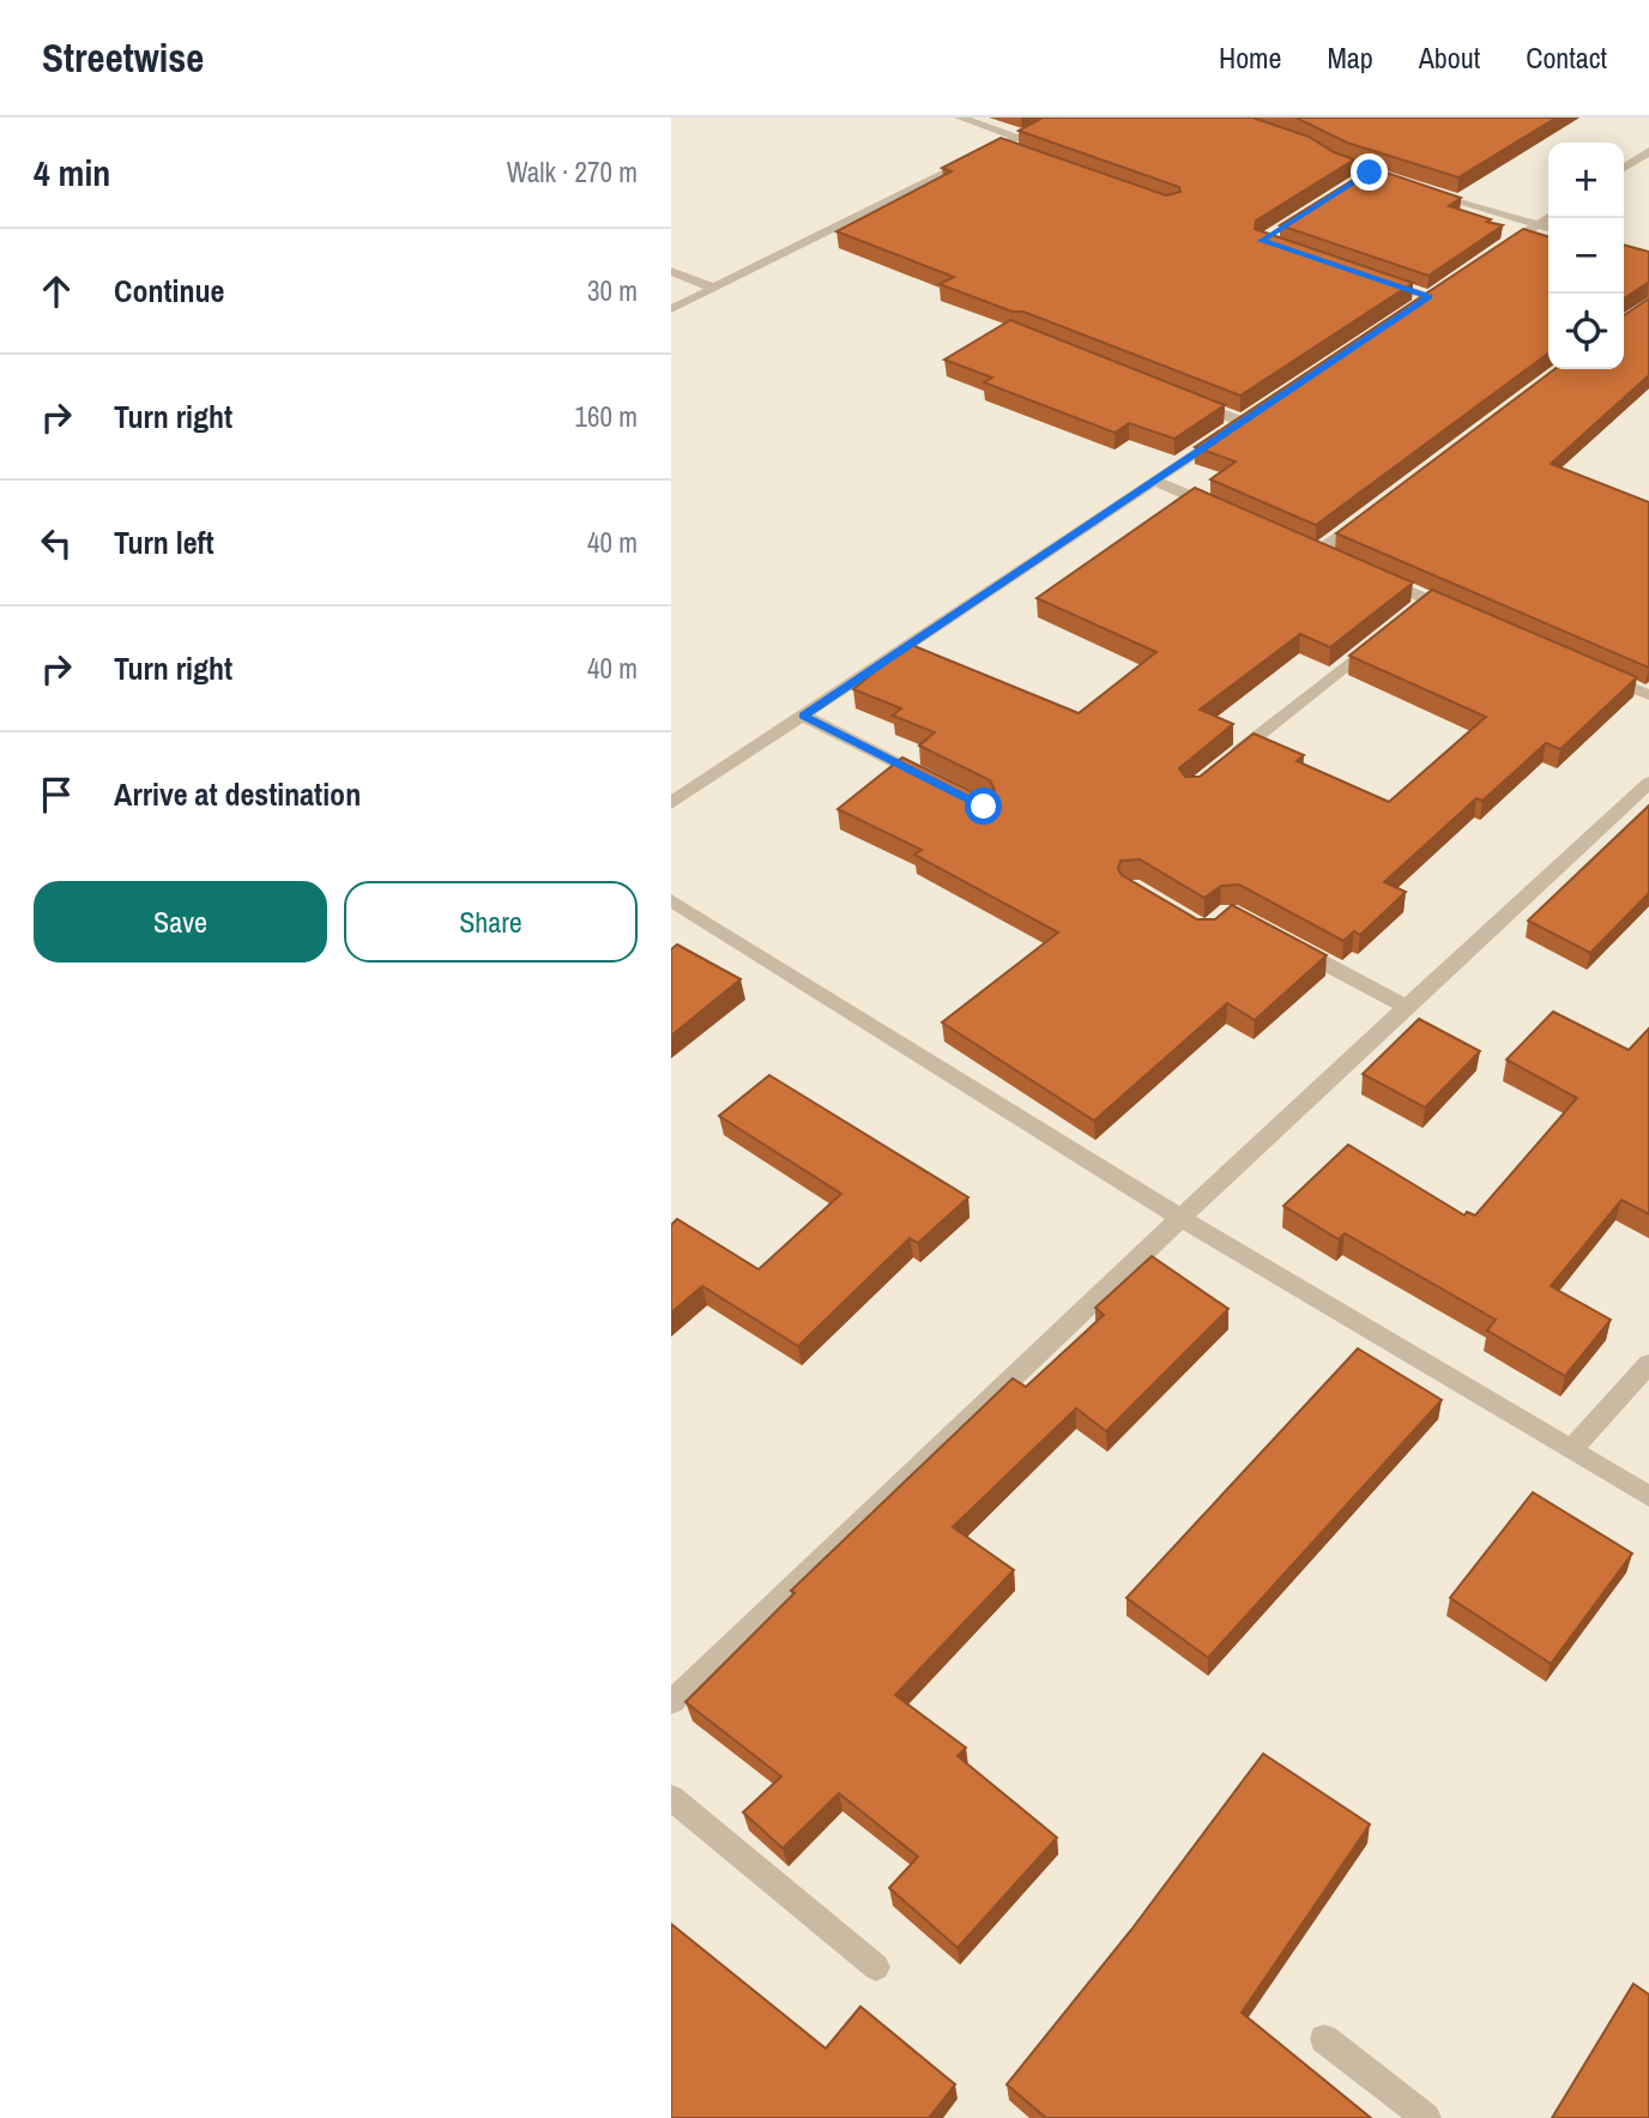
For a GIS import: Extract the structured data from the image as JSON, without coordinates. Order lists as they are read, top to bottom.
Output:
{
  "page": {
    "header": "Streetwise",
    "nav": [
      "Home",
      "Map",
      "About",
      "Contact"
    ],
    "heading": ["4 min", "Walk · 270 m"],
    "map_buttons": ["+", "−"],
    "list": [
      ["Continue", "30 m"],
      ["Turn right", "160 m"],
      ["Turn left", "40 m"],
      ["Turn right", "40 m"],
      "Arrive at destination"
    ],
    "buttons": ["Save", "Share"]
  }
}
